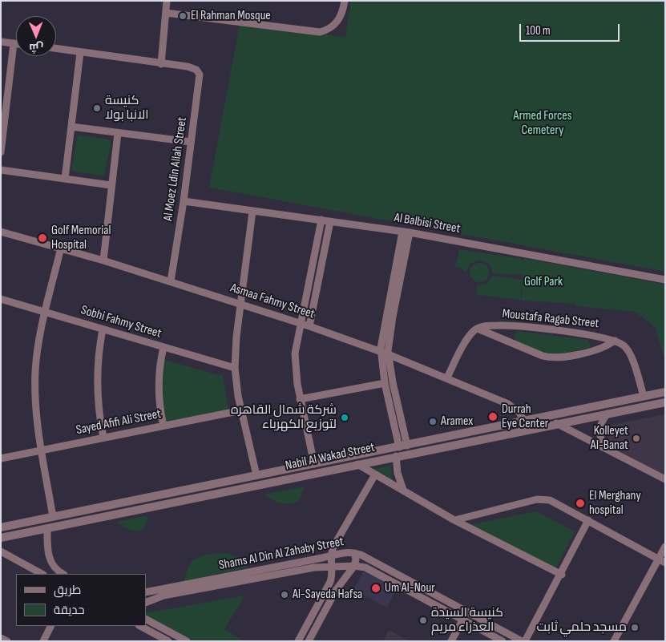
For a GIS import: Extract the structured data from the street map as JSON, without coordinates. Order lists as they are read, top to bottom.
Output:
{
  "streets": {
    "street": [
      "Al Moez Ldin Allah Street",
      "Al Balbisi Street",
      "Asmaa Fahmy Street",
      "Moustafa Ragab Street",
      "Sobhi Fahmy Street",
      "Sayed Afifi Ali Street",
      "Nabil Al Wakad Street",
      "Shams Al Din Al Zahaby Street"
    ]
  },
  "crossings": [
    ["Al Moez Ldin Allah Street", "Al Balbisi Street"],
    ["Al Moez Ldin Allah Street", "Asmaa Fahmy Street"],
    ["Asmaa Fahmy Street", "Nabil Al Wakad Street"],
    ["Moustafa Ragab Street", "Nabil Al Wakad Street"]
  ],
  "parks": ["Armed Forces Cemetery", "Golf Park"],
  "places": [
    "El Rahman Mosque",
    "كنيسة الانبا بولا",
    "Golf Memorial Hospital",
    "Durrah Eye Center",
    "شركة شمال القاهره لتوزيع الكهرباء",
    "Aramex",
    "Kolleyet Al-Banat",
    "El Merghany hospital",
    "Um Al-Nour",
    "Al-Sayeda Hafsa",
    "كنيسة السيدة العذراء مريم",
    "مسجد حلمي ثابت"
  ],
  "legend": ["طريق", "حديقة"],
  "scale_bar": "100 m",
  "north": "bottom"
}
